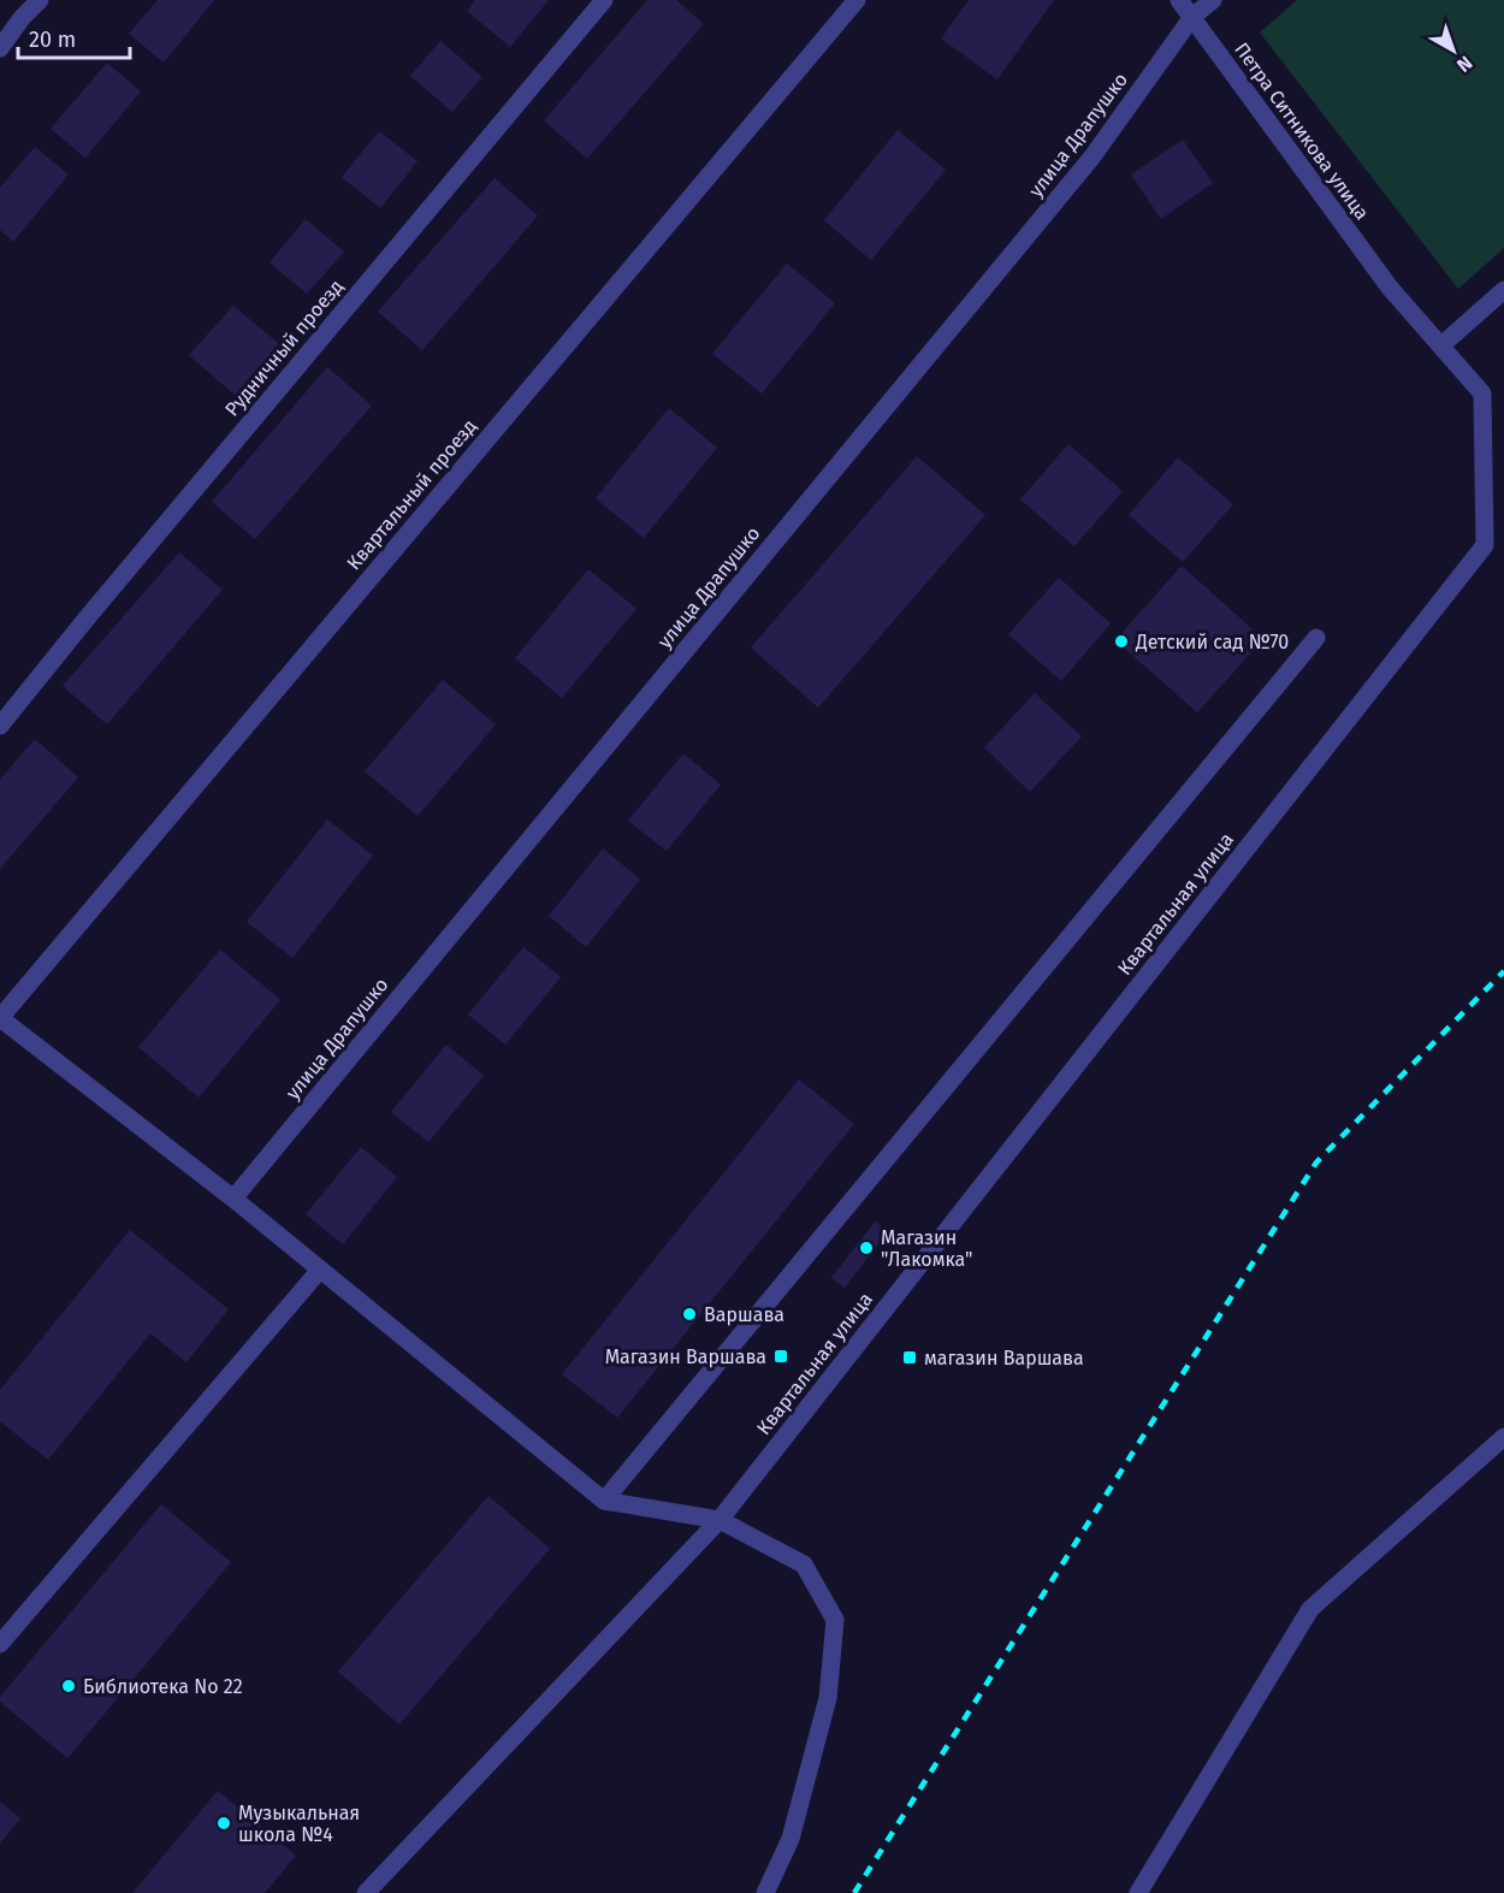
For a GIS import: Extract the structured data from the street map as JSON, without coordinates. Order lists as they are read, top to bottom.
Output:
{
  "streets": {
    "street": [
      "Петра Ситникова улица",
      "улица Драпушко",
      "Рудничный проезд",
      "Квартальный проезд",
      "Квартальная улица"
    ]
  },
  "crossings": [
    ["Петра Ситникова улица", "улица Драпушко"],
    ["Петра Ситникова улица", "Квартальная улица"]
  ],
  "places": {
    "other": [
      "Детский сад №70",
      "Магазин \"Лакомка\"",
      "Варшава",
      "Библиотека No 22",
      "Музыкальная школа №4"
    ],
    "transit": ["Магазин Варшава", "магазин Варшава"]
  },
  "scale_bar": "20 m",
  "north": "bottom right"
}
